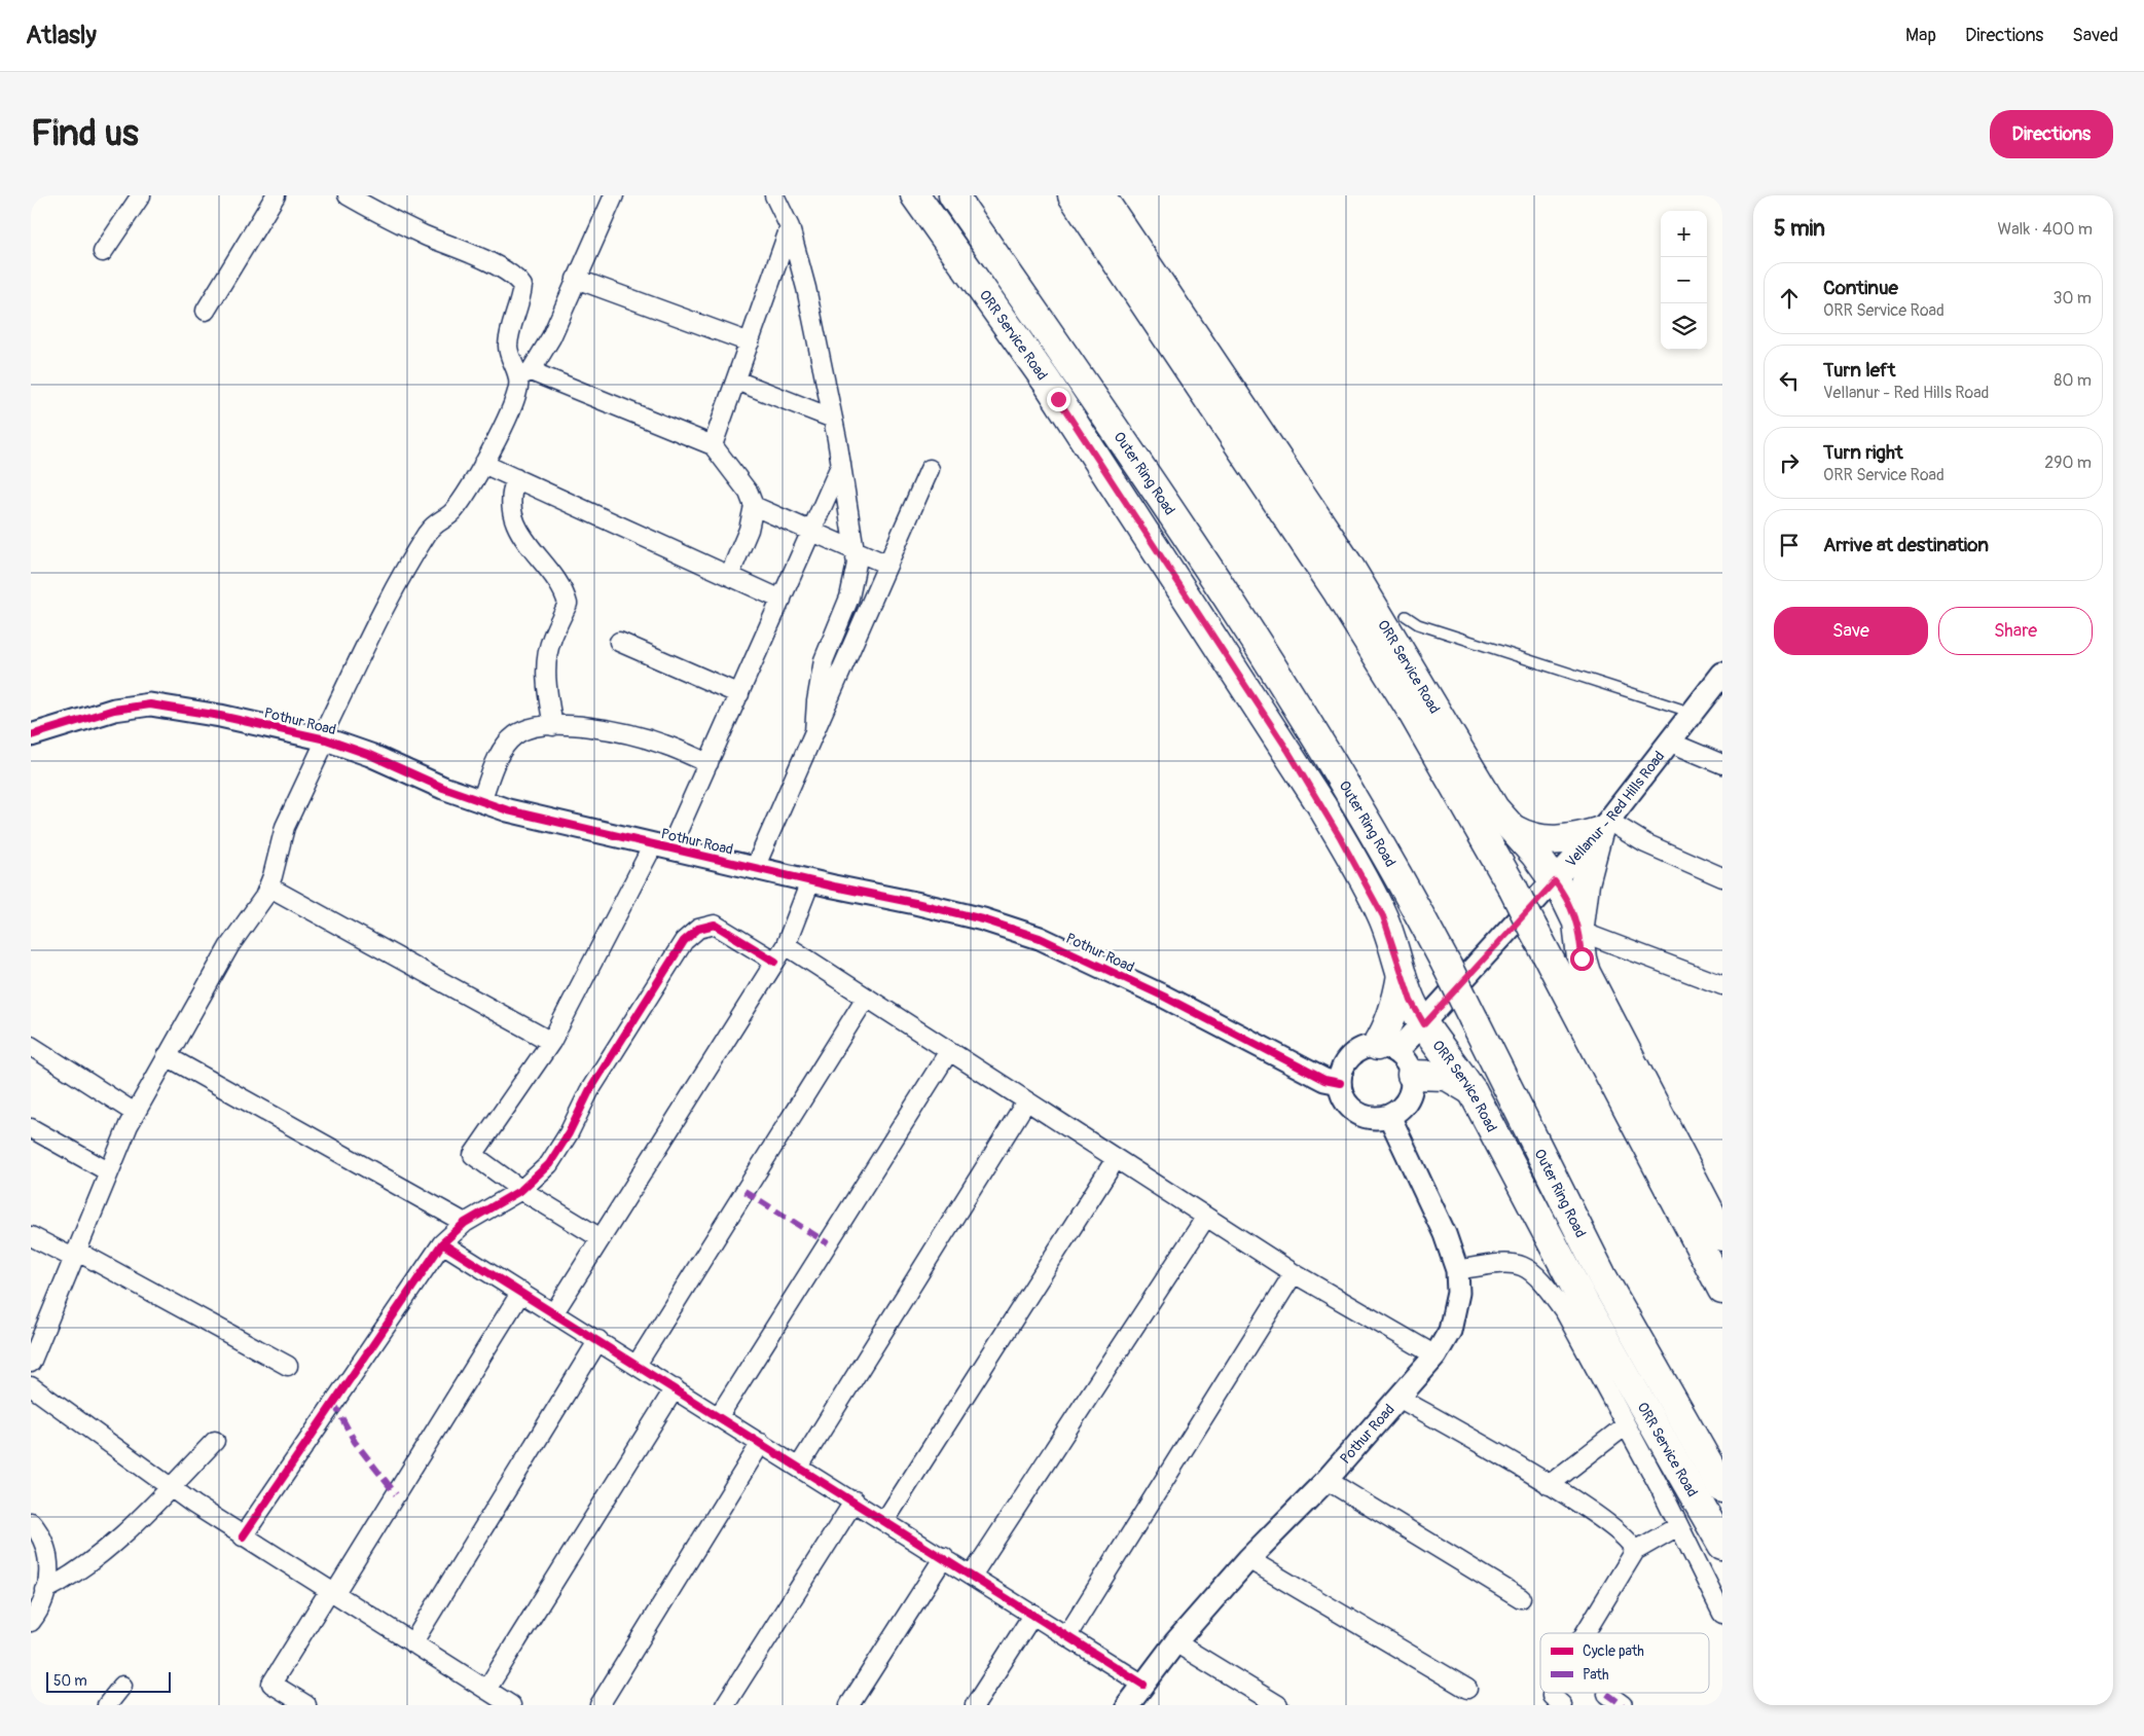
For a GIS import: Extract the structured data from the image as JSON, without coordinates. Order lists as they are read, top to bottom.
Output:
{
  "streets": {
    "main road": ["ORR Service Road", "Outer Ring Road"],
    "street": ["Pothur Road", "Vellanur - Red Hills Road"]
  },
  "crossings": [
    ["ORR Service Road", "Vellanur - Red Hills Road"],
    ["Pothur Road", "Vellanur - Red Hills Road"]
  ],
  "legend": ["Cycle path", "Path"],
  "scale_bar": "50 m",
  "page": {
    "header": "Atlasly",
    "nav": ["Map", "Directions", "Saved"],
    "buttons": [
      "Directions",
      ["Save", "Share"]
    ],
    "title": "Find us",
    "heading": ["5 min", "Walk · 400 m"],
    "map_buttons": ["+", "−"],
    "list": [
      ["Continue", "ORR Service Road", "30 m"],
      ["Turn left", "Vellanur - Red Hills Road", "80 m"],
      ["Turn right", "ORR Service Road", "290 m"],
      "Arrive at destination"
    ],
    "scale": "50 m"
  }
}
